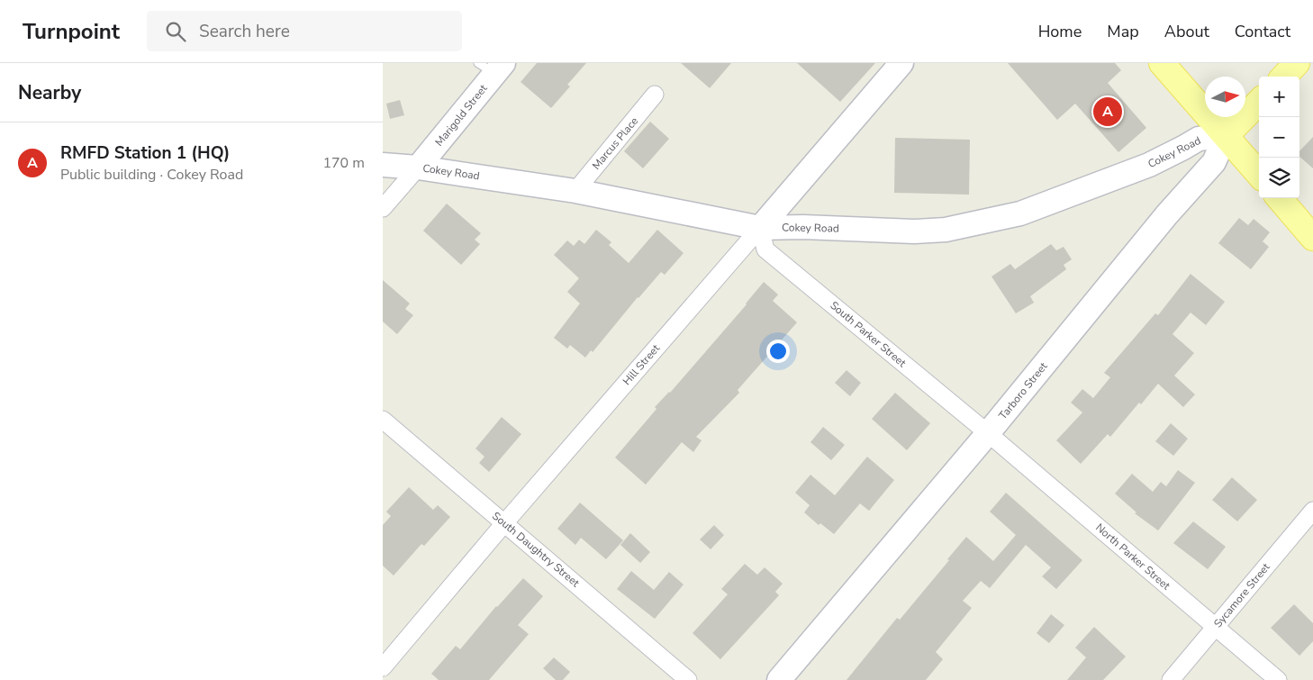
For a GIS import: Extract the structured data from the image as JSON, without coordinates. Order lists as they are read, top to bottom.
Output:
{
  "streets": {
    "main road": ["Tarboro Street"],
    "street": [
      "Marigold Street",
      "Marcus Place",
      "Cokey Road",
      "South Parker Street",
      "Hill Street",
      "South Daughtry Street",
      "North Parker Street",
      "Sycamore Street"
    ]
  },
  "crossings": [
    ["Marigold Street", "Cokey Road"],
    ["Marcus Place", "Cokey Road"],
    ["Cokey Road", "South Parker Street"],
    ["Cokey Road", "Hill Street"],
    ["Cokey Road", "Tarboro Street"],
    ["South Parker Street", "Hill Street"],
    ["South Parker Street", "Tarboro Street"],
    ["South Parker Street", "North Parker Street"],
    ["Hill Street", "South Daughtry Street"],
    ["Tarboro Street", "North Parker Street"],
    ["North Parker Street", "Sycamore Street"]
  ],
  "north": "right",
  "page": {
    "header": "Turnpoint",
    "search": "Search here",
    "nav": [
      "Home",
      "Map",
      "About",
      "Contact"
    ],
    "heading": "Nearby",
    "map_buttons": ["+", "−"],
    "pins": "A",
    "list": [
      {
        "mark": "A",
        "name": "RMFD Station 1 (HQ)",
        "note": "Public building · Cokey Road",
        "value": "170 m"
      }
    ]
  }
}
